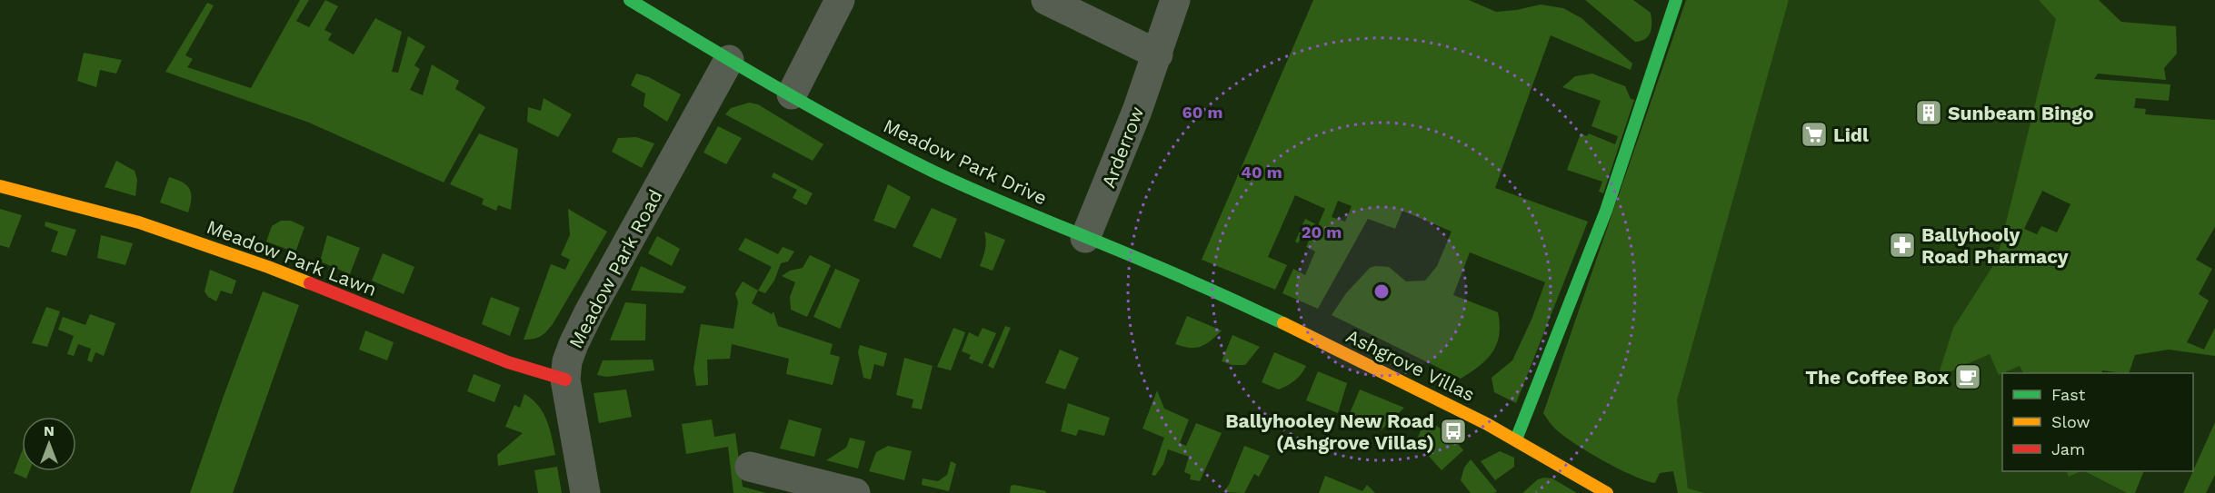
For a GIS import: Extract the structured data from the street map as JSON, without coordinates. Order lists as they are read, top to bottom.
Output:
{
  "streets": {
    "main road": ["Meadow Park Drive", "Meadow Park Lawn", "Ashgrove Villas"],
    "street": ["Arderrow", "Meadow Park Road"]
  },
  "crossings": [
    ["Arderrow", "Meadow Park Drive"],
    ["Meadow Park Drive", "Meadow Park Road"],
    ["Meadow Park Drive", "Ashgrove Villas"],
    ["Meadow Park Lawn", "Meadow Park Road"]
  ],
  "places": {
    "building": ["Sunbeam Bingo"],
    "supermarket": ["Lidl"],
    "pharmacy": ["Ballyhooly Road Pharmacy"],
    "cafe": ["The Coffee Box"],
    "bus stop": ["Ballyhooley New Road (Ashgrove Villas)"]
  },
  "legend": ["Fast", "Slow", "Jam"],
  "north": "top",
  "rings": ["60 m", "40 m", "20 m"]
}
